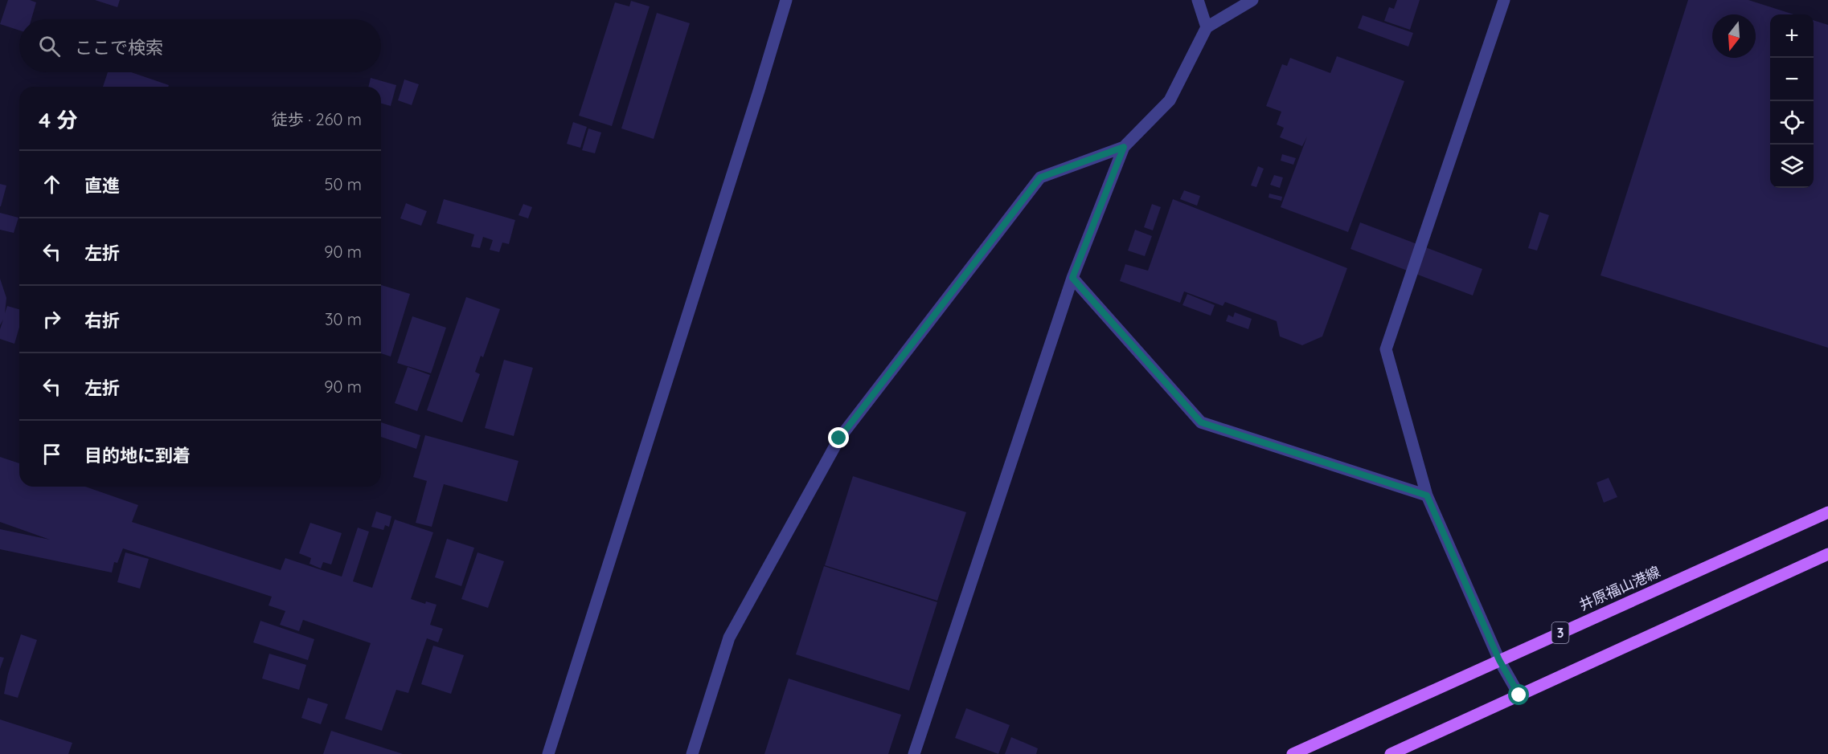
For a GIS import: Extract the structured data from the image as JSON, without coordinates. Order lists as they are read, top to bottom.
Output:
{
  "streets": {
    "main road": ["井原福山港線", "3"]
  },
  "north": "bottom",
  "page": {
    "map_buttons": ["+", "−"],
    "search": "ここで検索",
    "heading": ["4 分", "徒歩 · 260 m"],
    "list": [
      ["直進", "50 m"],
      ["左折", "90 m"],
      ["右折", "30 m"],
      ["左折", "90 m"],
      "目的地に到着"
    ]
  }
}
